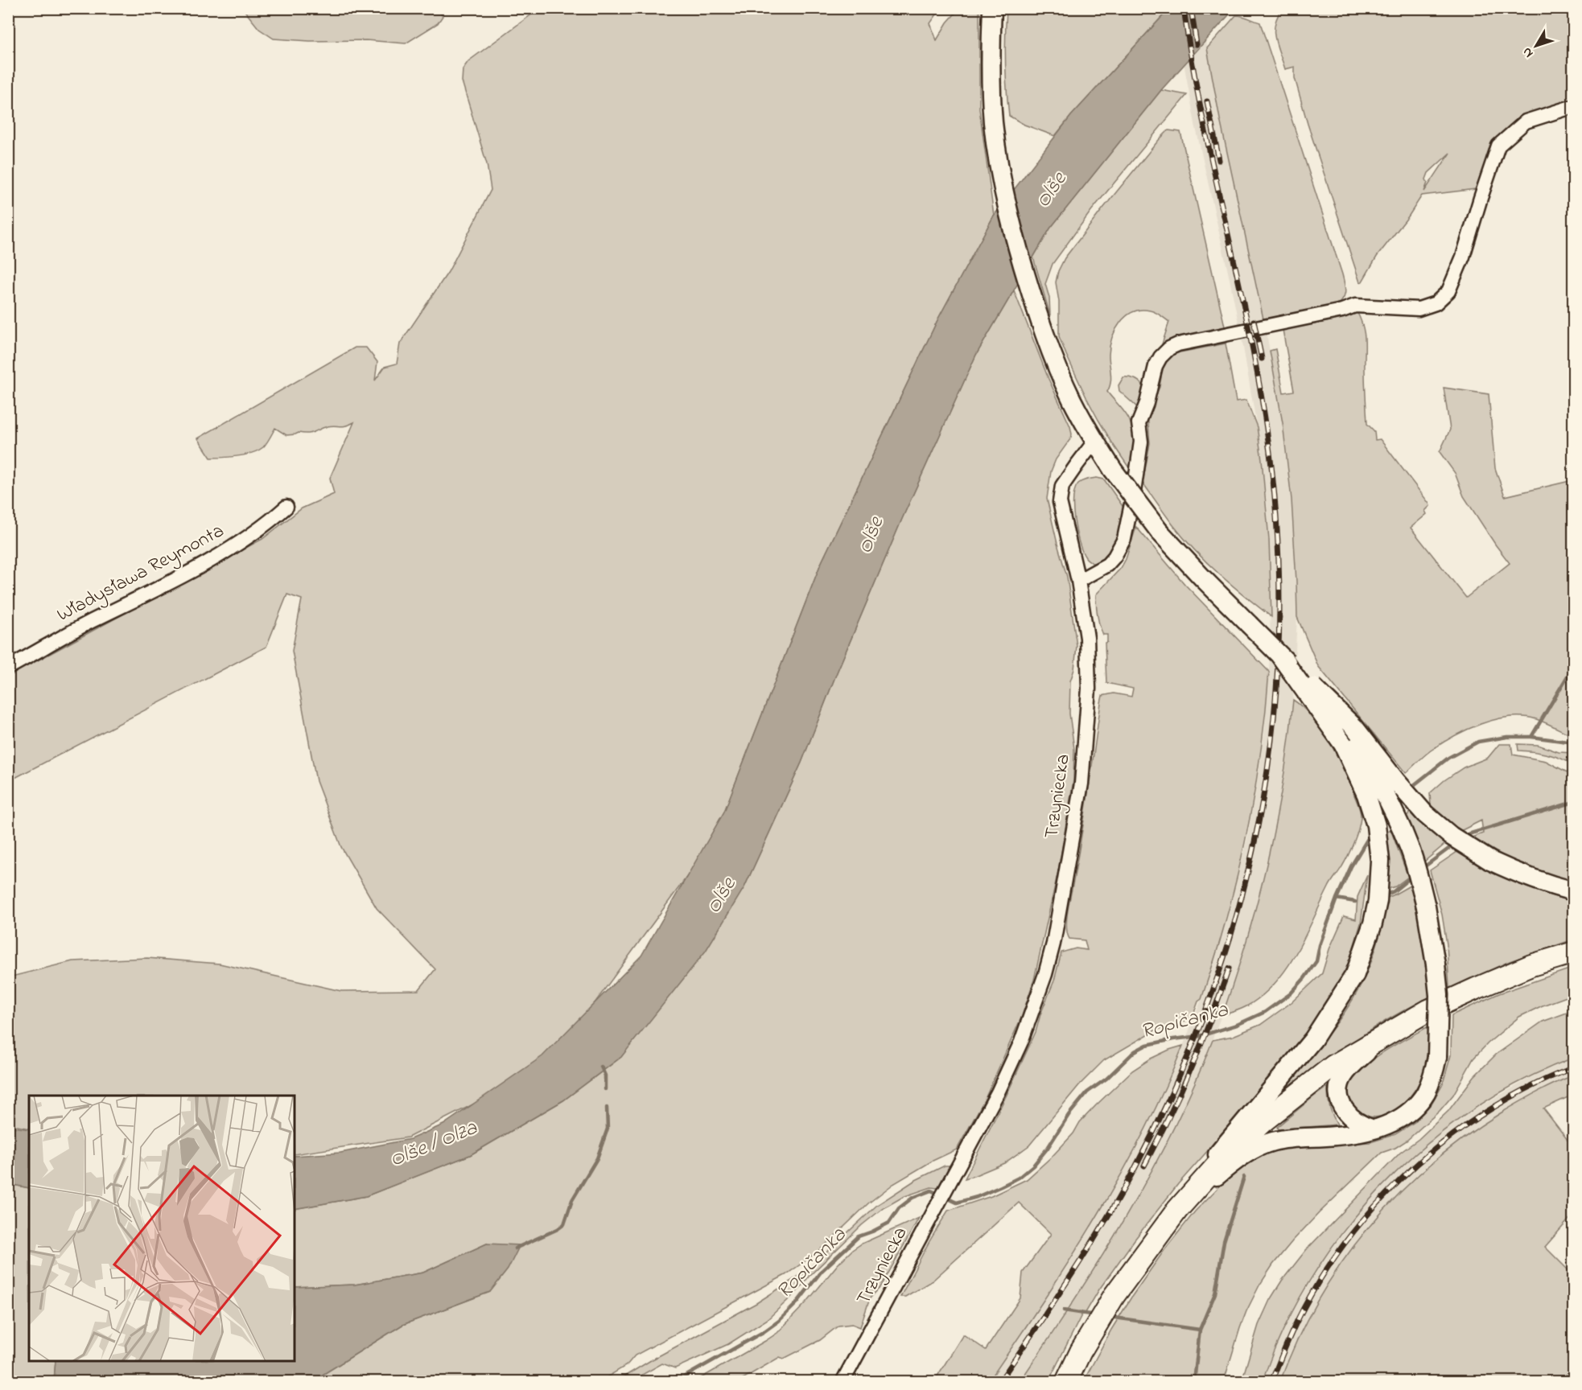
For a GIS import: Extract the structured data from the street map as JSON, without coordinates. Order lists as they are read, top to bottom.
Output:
{
  "streets": {
    "street": ["Władysława Reymonta", "Trzyniecka"]
  },
  "water": ["Olše", "Ropičanka", "Olše / Olza"],
  "north": "bottom left"
}
